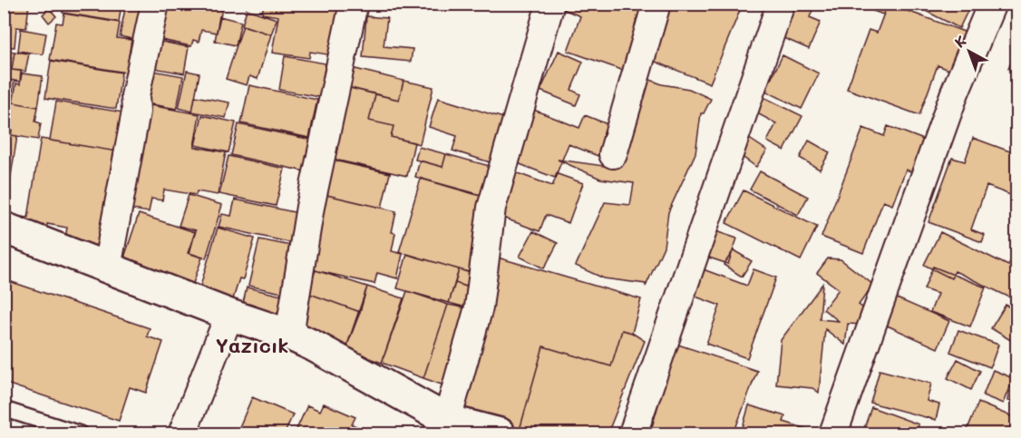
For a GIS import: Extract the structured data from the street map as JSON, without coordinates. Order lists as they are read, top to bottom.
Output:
{
  "districts": ["Yazıcık"],
  "north": "top left"
}
